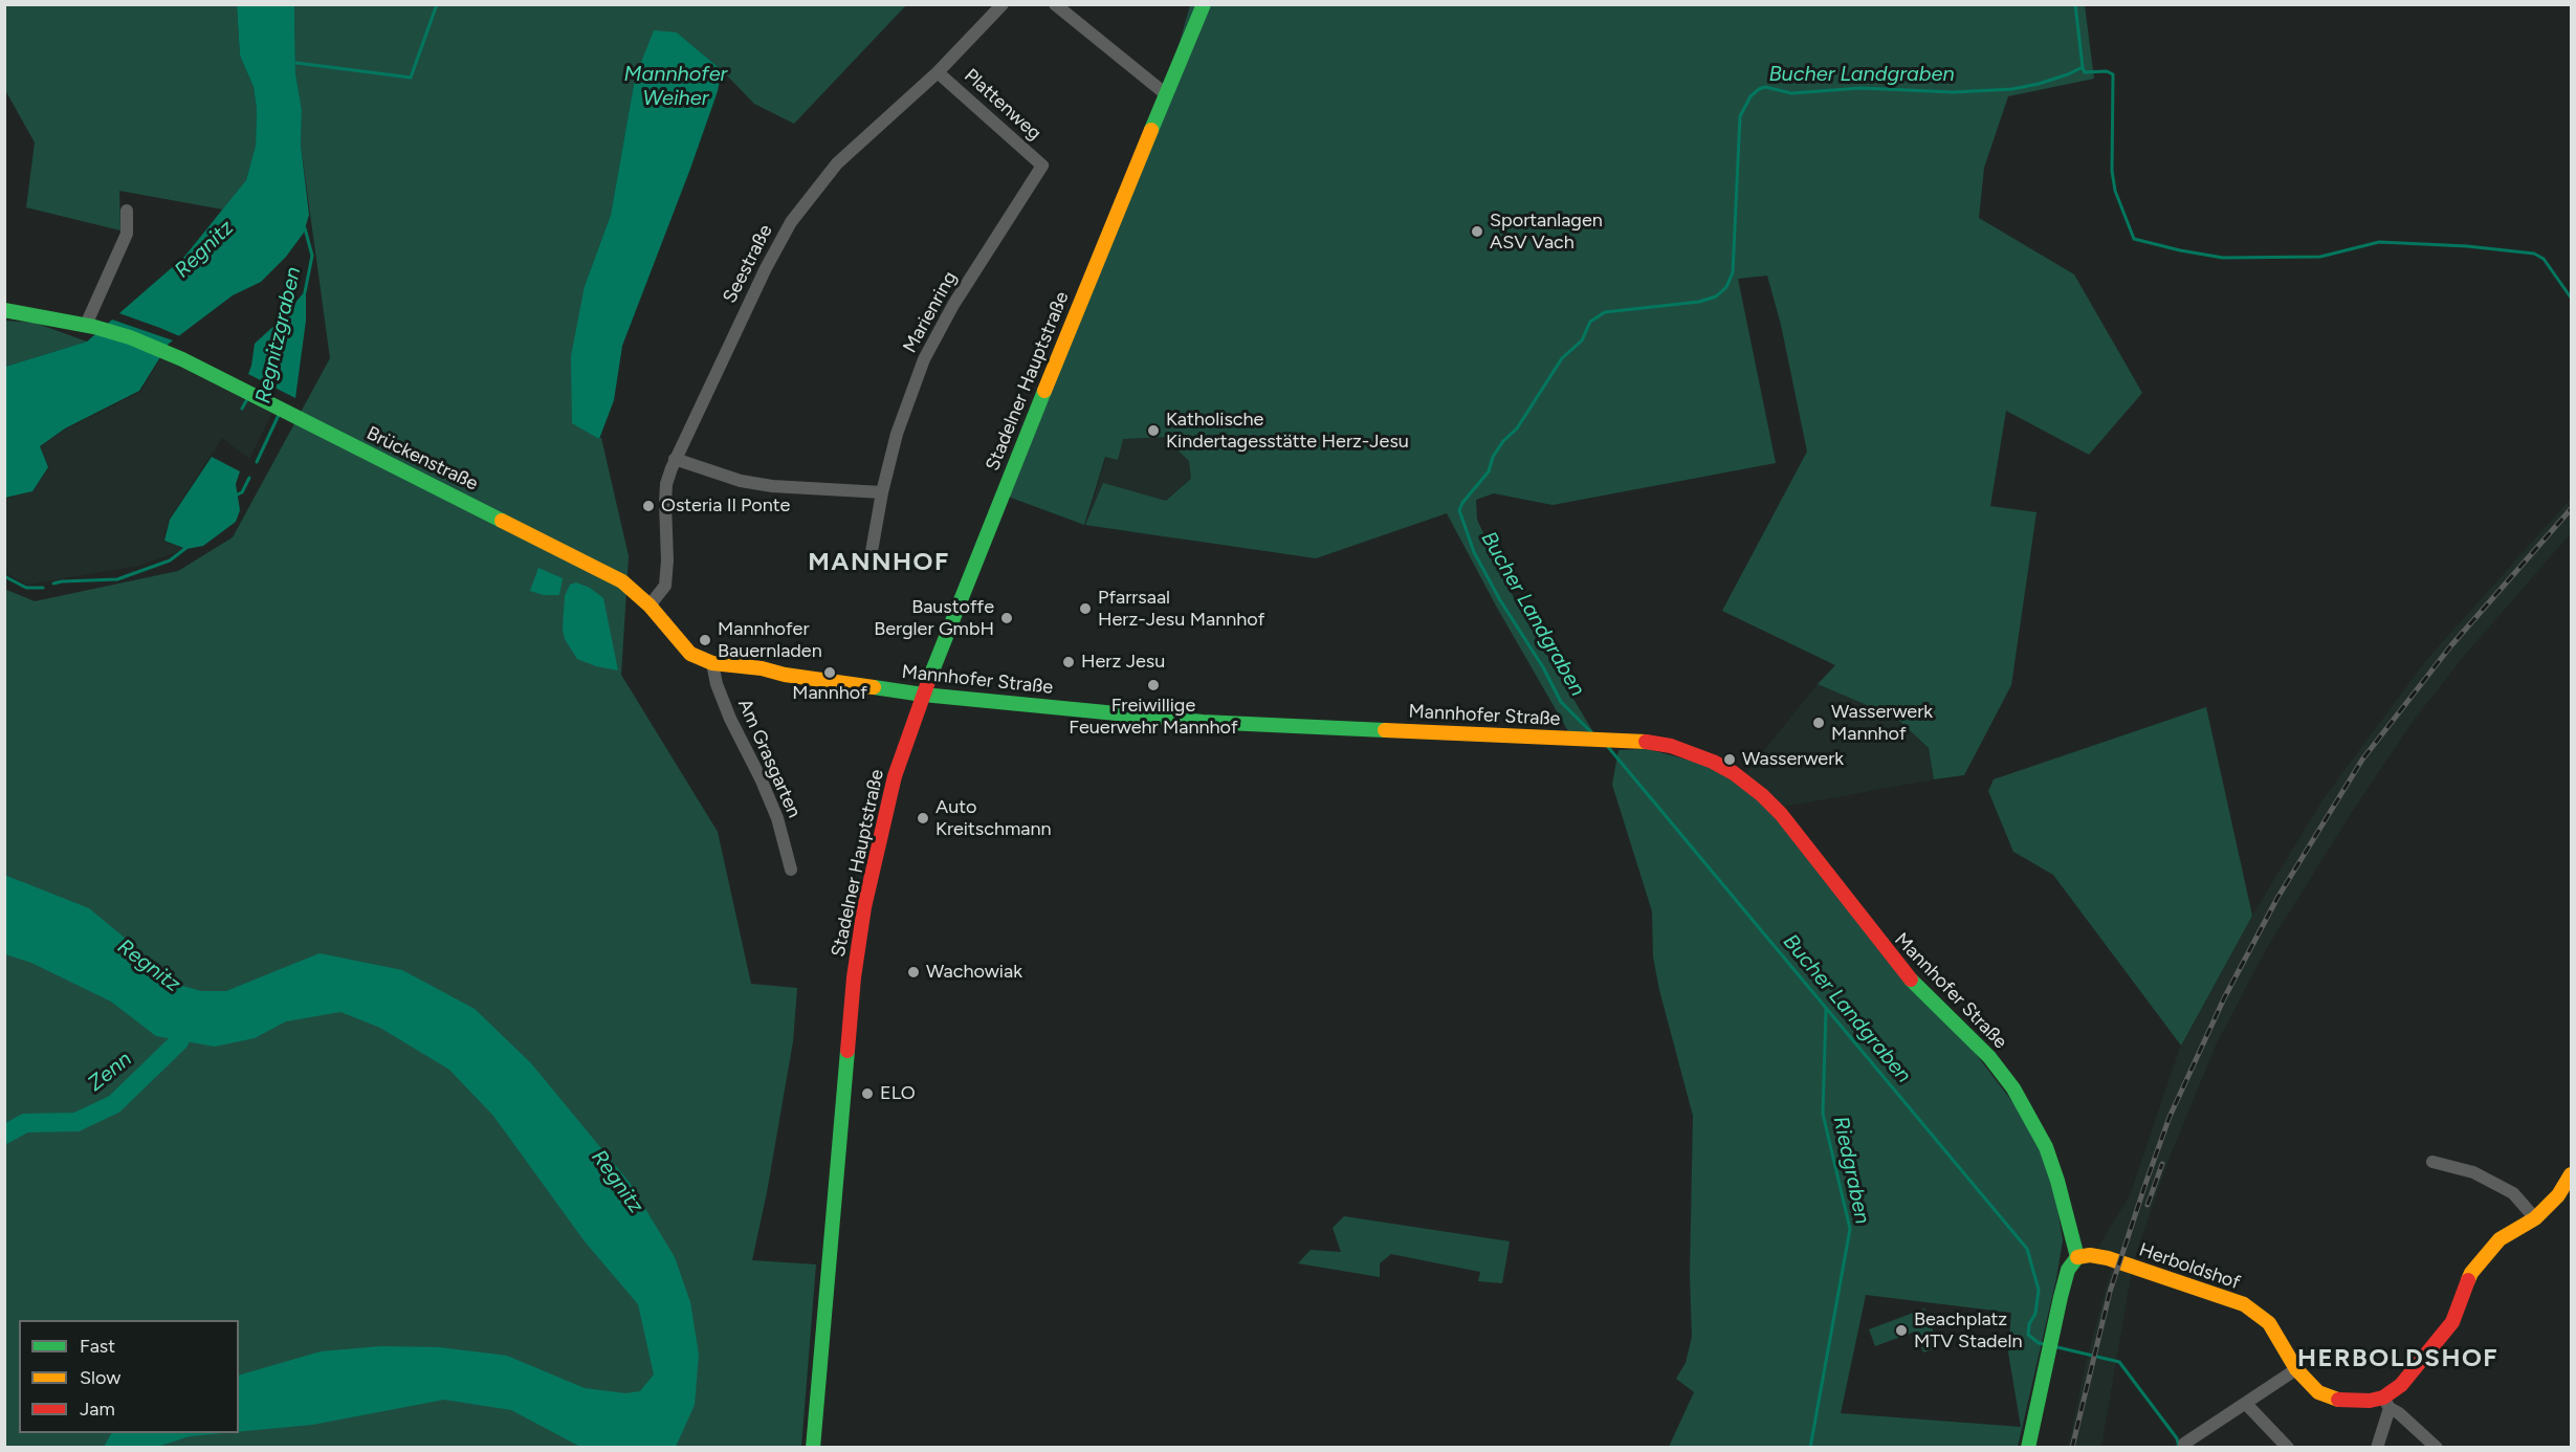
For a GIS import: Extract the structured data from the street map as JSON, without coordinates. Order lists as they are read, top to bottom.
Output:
{
  "streets": {
    "main road": [
      "Stadelner Hauptstraße",
      "Brückenstraße",
      "Mannhofer Straße",
      "Herboldshof"
    ],
    "street": [
      "Plattenweg",
      "Seestraße",
      "Marienring",
      "Am Grasgarten"
    ]
  },
  "crossings": [
    ["Plattenweg", "Seestraße"],
    ["Plattenweg", "Marienring"],
    ["Seestraße", "Brückenstraße"],
    ["Seestraße", "Mannhofer Straße"],
    ["Stadelner Hauptstraße", "Mannhofer Straße"],
    ["Brückenstraße", "Mannhofer Straße"],
    ["Mannhofer Straße", "Am Grasgarten"],
    ["Mannhofer Straße", "Herboldshof"]
  ],
  "districts": ["MANNHOF", "HERBOLDSHOF"],
  "water": [
    "Mannhofer Weiher",
    "Bucher Landgraben",
    "Regnitz",
    "Regnitzgraben",
    "Zenn",
    "Riedgraben"
  ],
  "places": [
    "Sportanlagen ASV Vach",
    "Katholische Kindertagesstätte Herz-Jesu",
    "Osteria Il Ponte",
    "Pfarrsaal Herz-Jesu Mannhof",
    "Baustoffe Bergler GmbH",
    "Mannhofer Bauernladen",
    "Herz Jesu",
    "Mannhof",
    "Freiwillige Feuerwehr Mannhof",
    "Wasserwerk Mannhof",
    "Wasserwerk",
    "Auto Kreitschmann",
    "Wachowiak",
    "ELO",
    "Beachplatz MTV Stadeln"
  ],
  "legend": ["Fast", "Slow", "Jam"]
}
